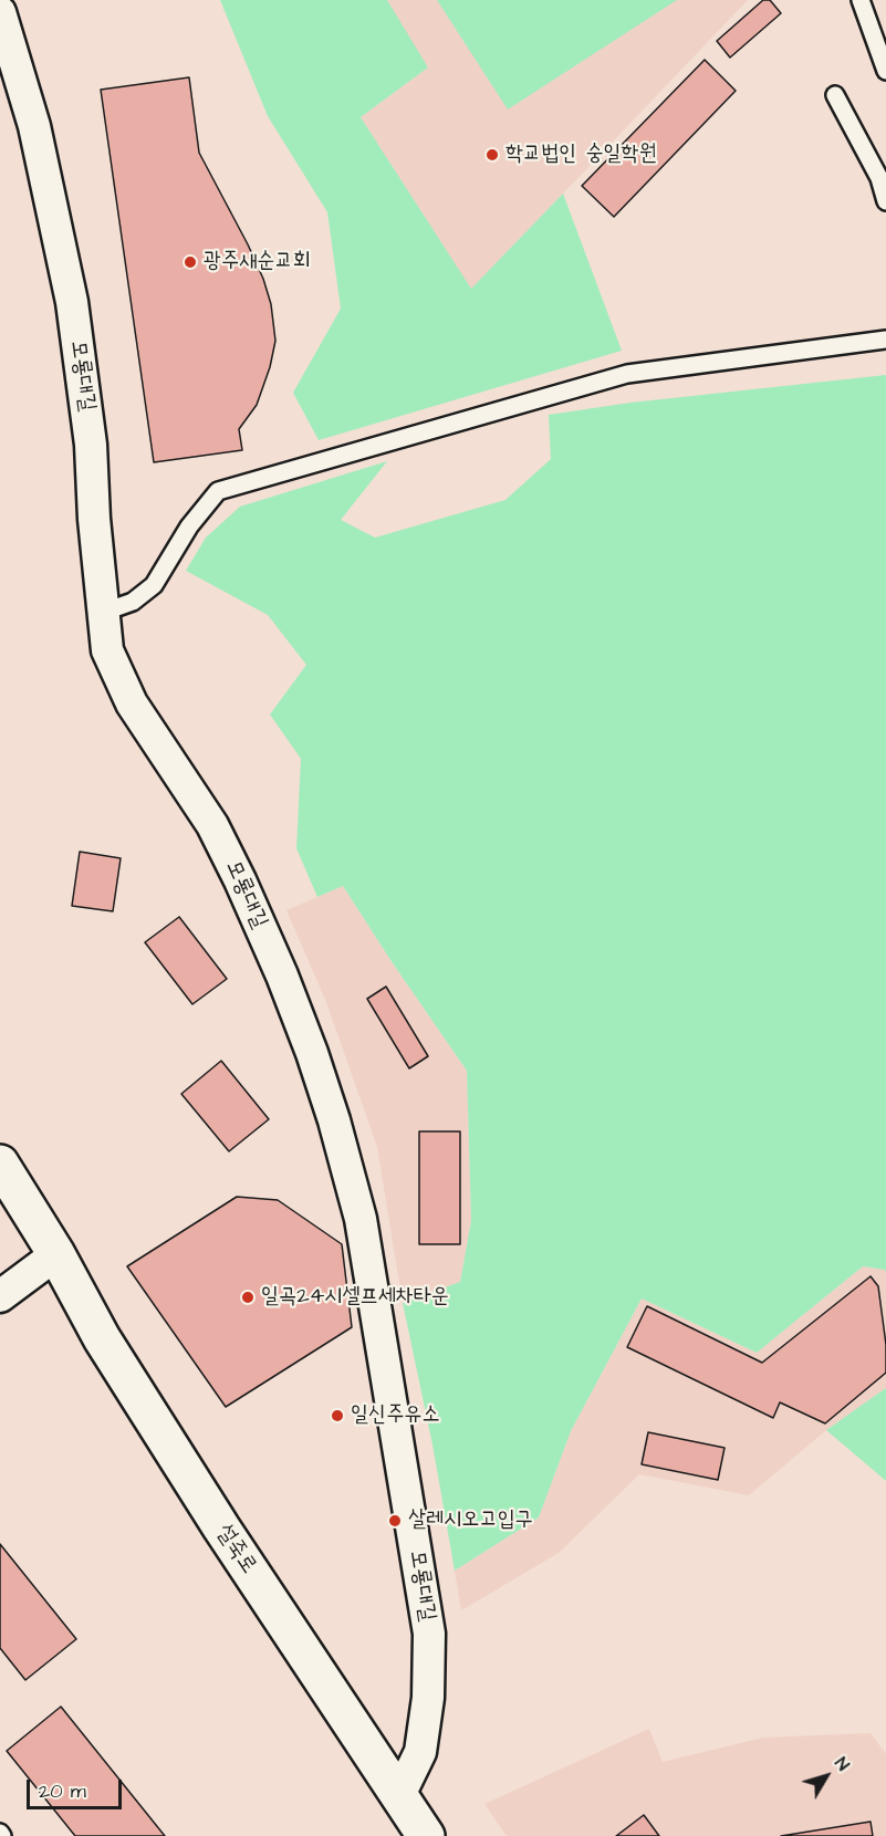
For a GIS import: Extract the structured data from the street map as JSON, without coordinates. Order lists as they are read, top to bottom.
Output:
{
  "streets": {
    "main road": ["설죽로"],
    "street": ["모룡대길"]
  },
  "crossings": [
    ["모룡대길", "설죽로"]
  ],
  "places": [
    "학교법인 숭일학원",
    "광주새순교회",
    "일곡24시셀프세차타운",
    "일신주유소",
    "살레시오고입구"
  ],
  "scale_bar": "20 m",
  "north": "top right"
}
